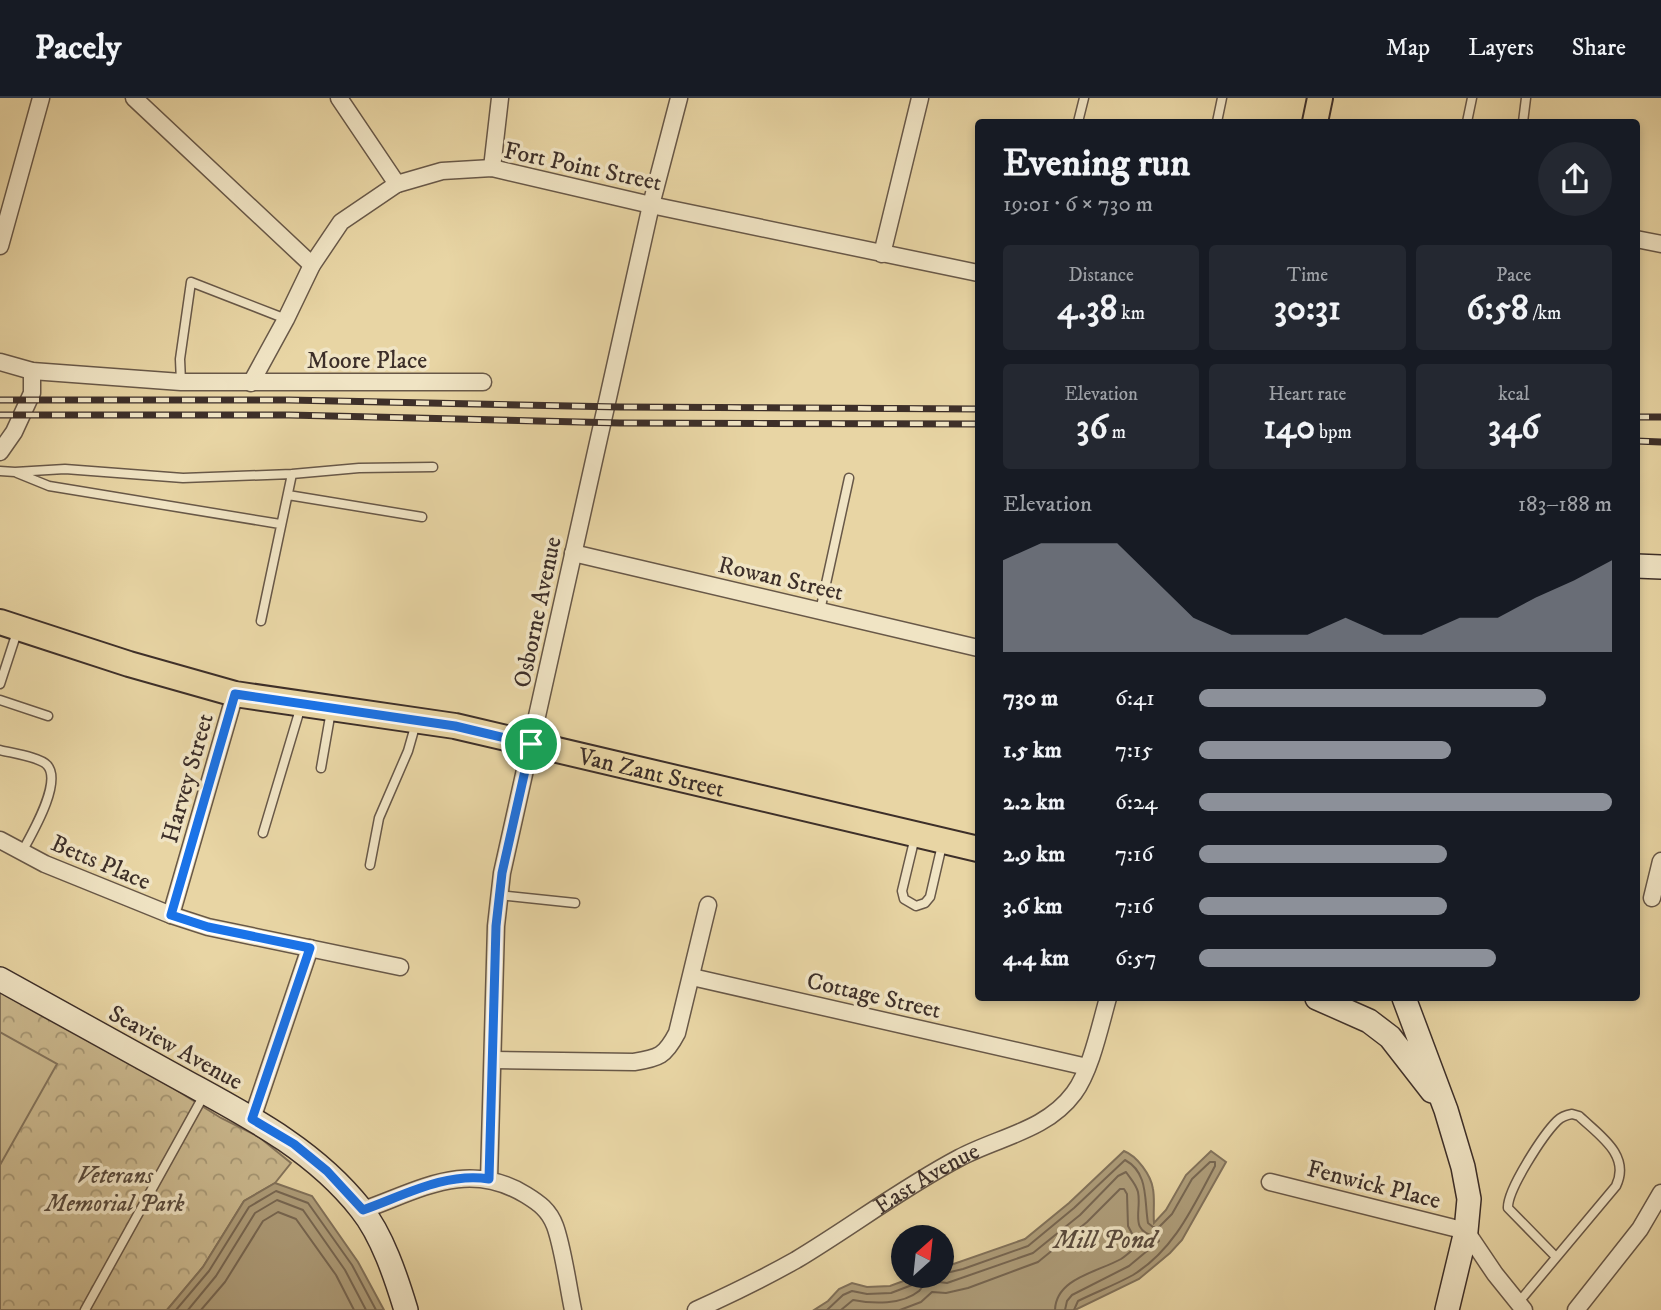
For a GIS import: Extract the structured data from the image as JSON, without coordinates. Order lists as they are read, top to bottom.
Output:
{
  "streets": {
    "main road": ["Van Zant Street"],
    "street": [
      "Fort Point Street",
      "Moore Place",
      "Rowan Street",
      "Osborne Avenue",
      "Harvey Street",
      "Betts Place",
      "Cottage Street",
      "Seaview Avenue",
      "East Avenue",
      "Fenwick Place"
    ]
  },
  "crossings": [
    ["Fort Point Street", "Moore Place"],
    ["Fort Point Street", "Osborne Avenue"],
    ["Rowan Street", "Osborne Avenue"],
    ["Osborne Avenue", "Van Zant Street"],
    ["Van Zant Street", "Harvey Street"],
    ["Harvey Street", "Betts Place"],
    ["Cottage Street", "East Avenue"]
  ],
  "water": ["Mill Pond"],
  "parks": ["Veterans Memorial Park"],
  "north": "top right",
  "page": {
    "header": "Pacely",
    "nav": ["Map", "Layers", "Share"],
    "heading": ["Evening run", "19:01 · 6 × 730 m"],
    "stats": [
      ["Distance", "4.38 km"],
      ["Time", "30:31"],
      ["Pace", "6:58 /km"],
      ["Elevation", "36 m"],
      ["Heart rate", "140 bpm"],
      ["kcal", "346"]
    ],
    "chart": ["Elevation", "183–188 m"],
    "list": [
      {
        "name": "730 m",
        "note": "6:41"
      },
      {
        "name": "1.5 km",
        "note": "7:15"
      },
      {
        "name": "2.2 km",
        "note": "6:24"
      },
      {
        "name": "2.9 km",
        "note": "7:16"
      },
      {
        "name": "3.6 km",
        "note": "7:16"
      },
      {
        "name": "4.4 km",
        "note": "6:57"
      }
    ]
  }
}
